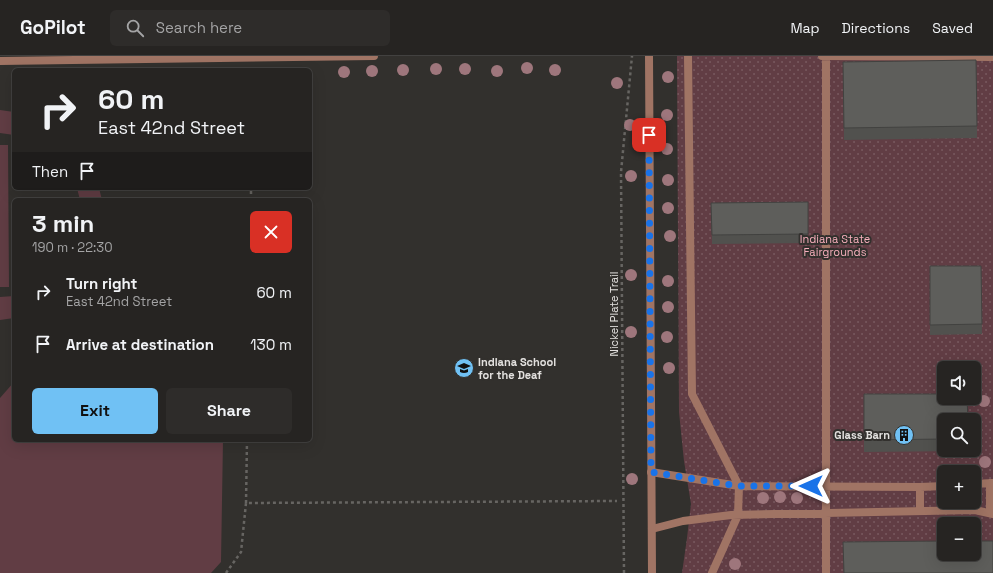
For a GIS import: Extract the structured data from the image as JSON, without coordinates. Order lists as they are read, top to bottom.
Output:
{
  "streets": {
    "path": ["Nickel Plate Trail"]
  },
  "parks": ["Indiana State Fairgrounds"],
  "places": {
    "school or university": ["Indiana School for the Deaf"],
    "building": ["Glass Barn"]
  },
  "page": {
    "header": "GoPilot",
    "search": "Search here",
    "nav": ["Map", "Directions", "Saved"],
    "turn": ["60 m", "East 42nd Street"],
    "then": "Then",
    "heading": ["3 min", "190 m · 22:30"],
    "list": [
      {
        "name": "Turn right",
        "note": "East 42nd Street",
        "value": "60 m"
      },
      {
        "name": "Arrive at destination",
        "value": "130 m"
      }
    ],
    "map_buttons": ["+", "−"],
    "buttons": ["Exit", "Share"]
  }
}
